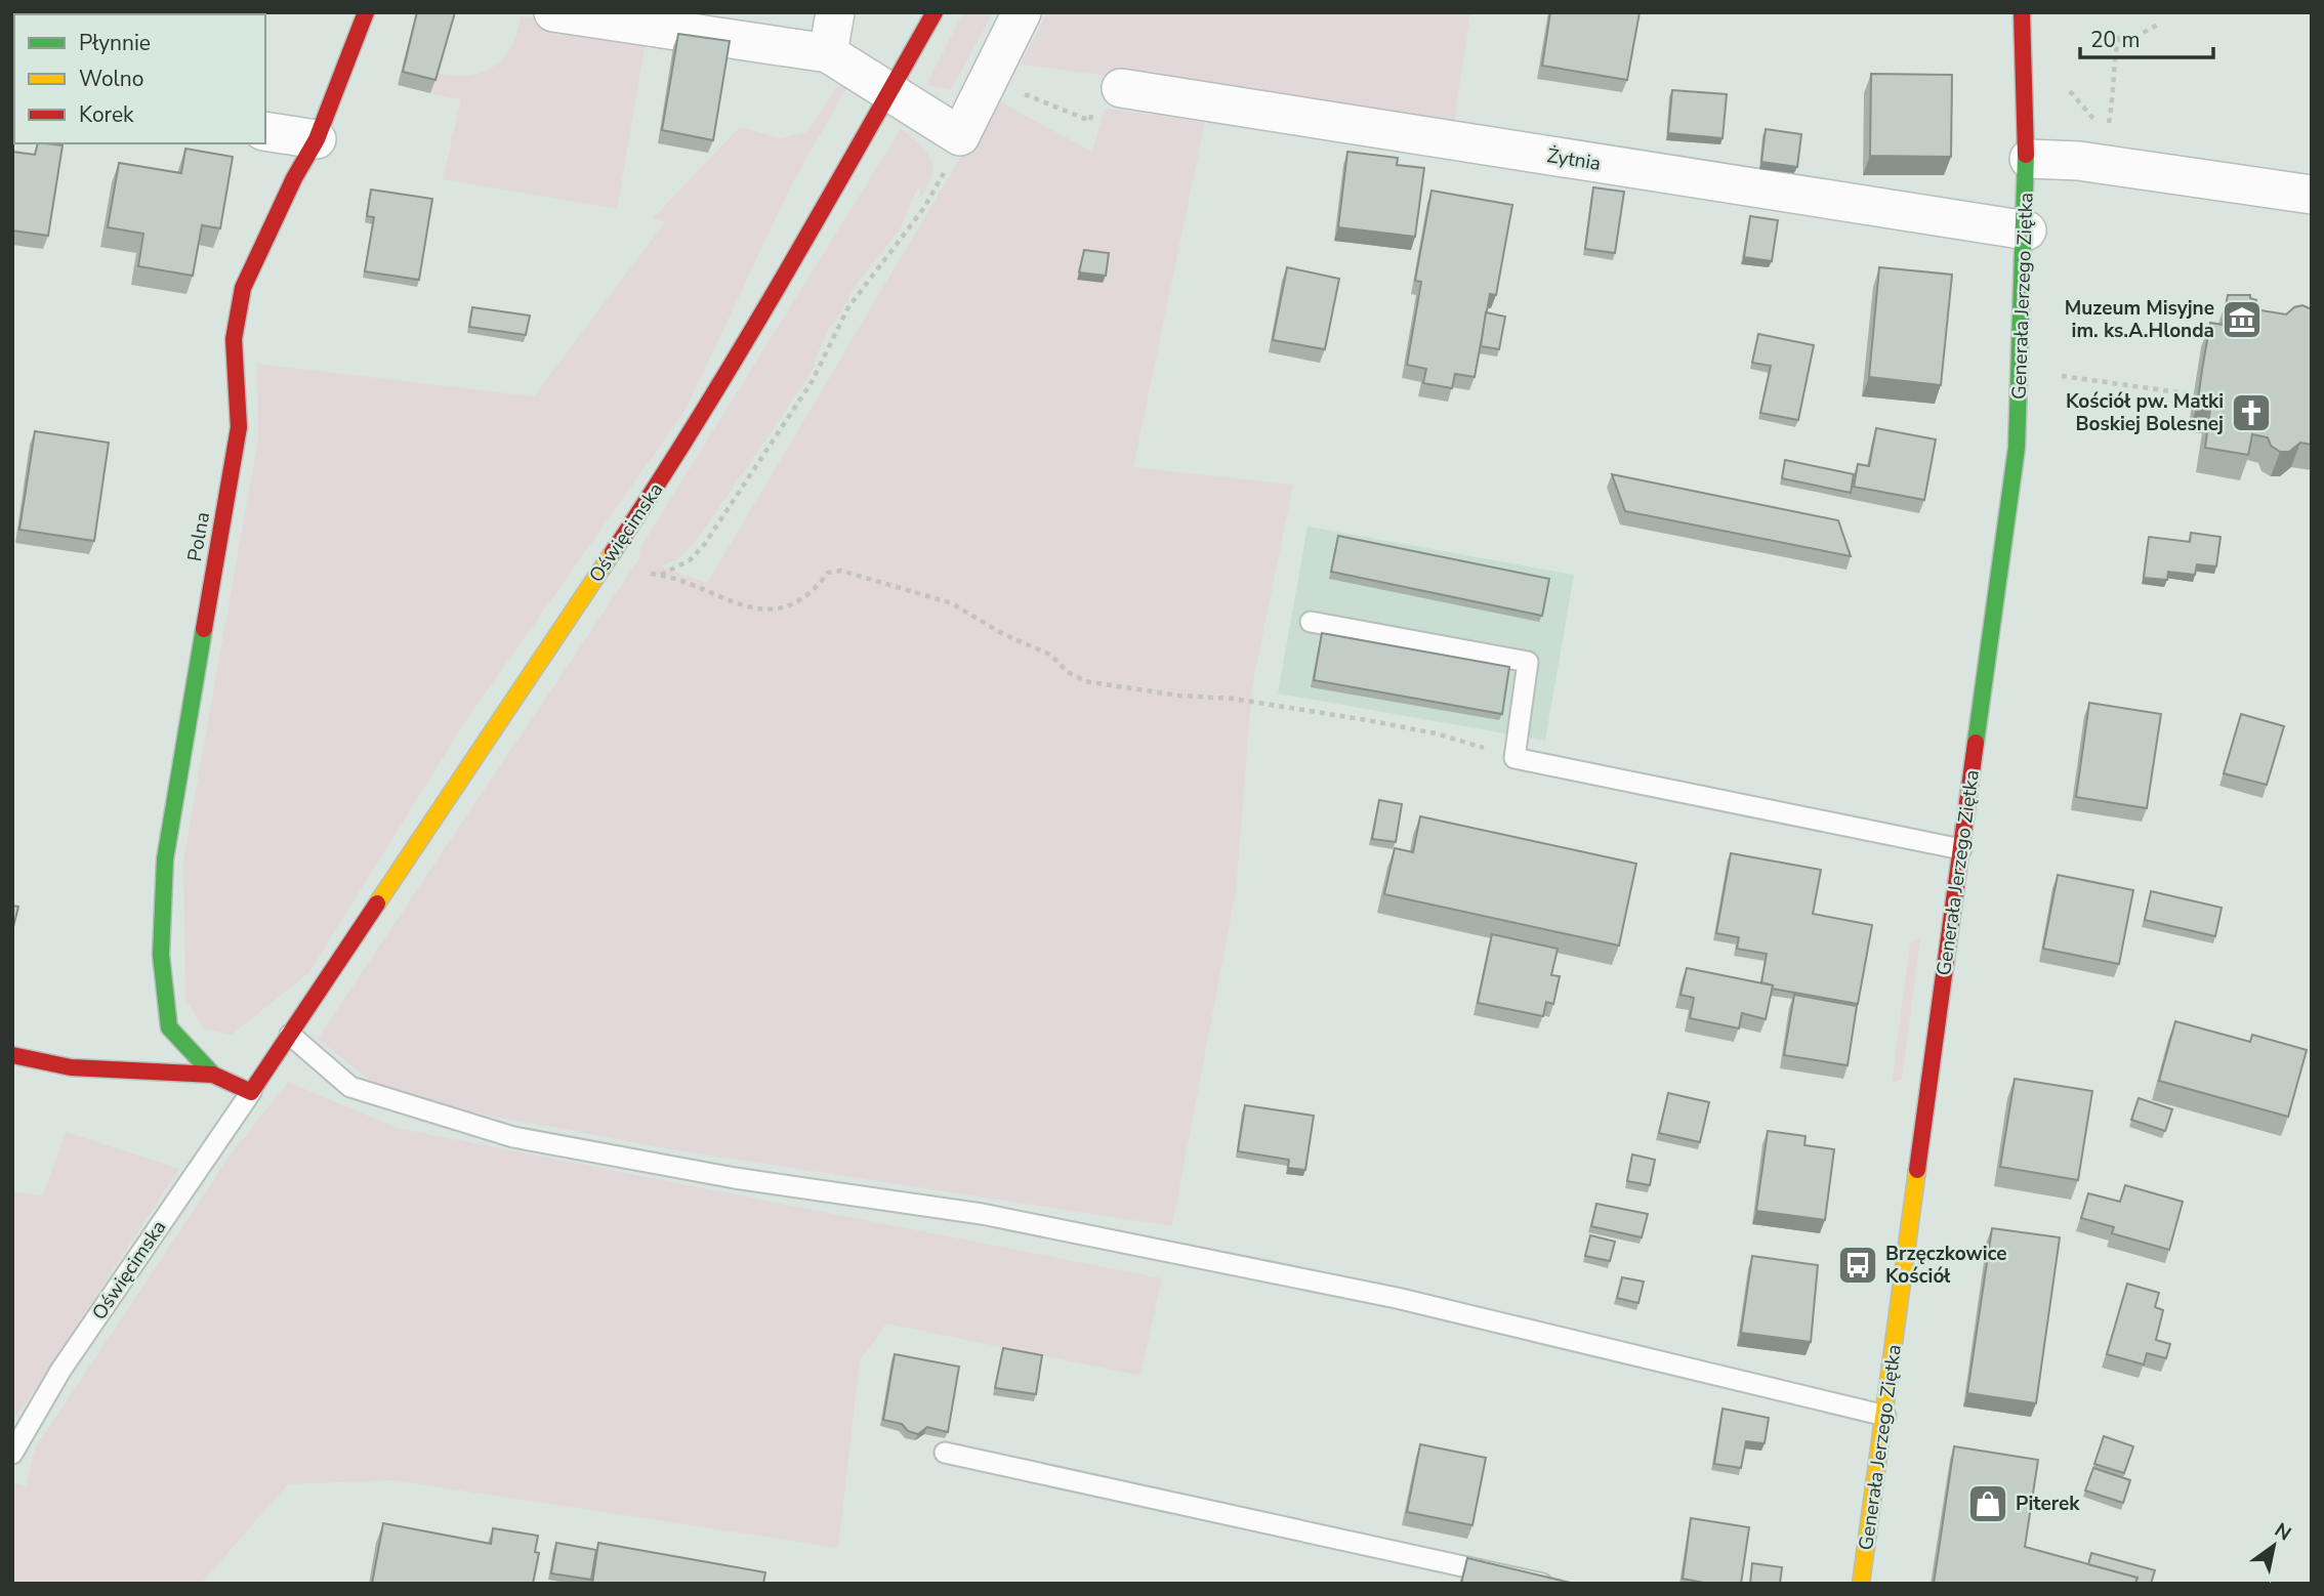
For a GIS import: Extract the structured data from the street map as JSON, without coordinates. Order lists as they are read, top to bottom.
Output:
{
  "streets": {
    "street": [
      "Żytnia",
      "Generała Jerzego Ziętka",
      "Oświęcimska",
      "Polna"
    ]
  },
  "crossings": [
    ["Żytnia", "Generała Jerzego Ziętka"],
    ["Oświęcimska", "Polna"]
  ],
  "places": {
    "museum": ["Muzeum Misyjne im. ks.A.Hlonda"],
    "church": ["Kościół pw. Matki Boskiej Bolesnej"],
    "bus stop": ["Brzęczkowice Kościół"],
    "shop": ["Piterek"]
  },
  "legend": ["Płynnie", "Wolno", "Korek"],
  "scale_bar": "20 m",
  "north": "top right"
}
